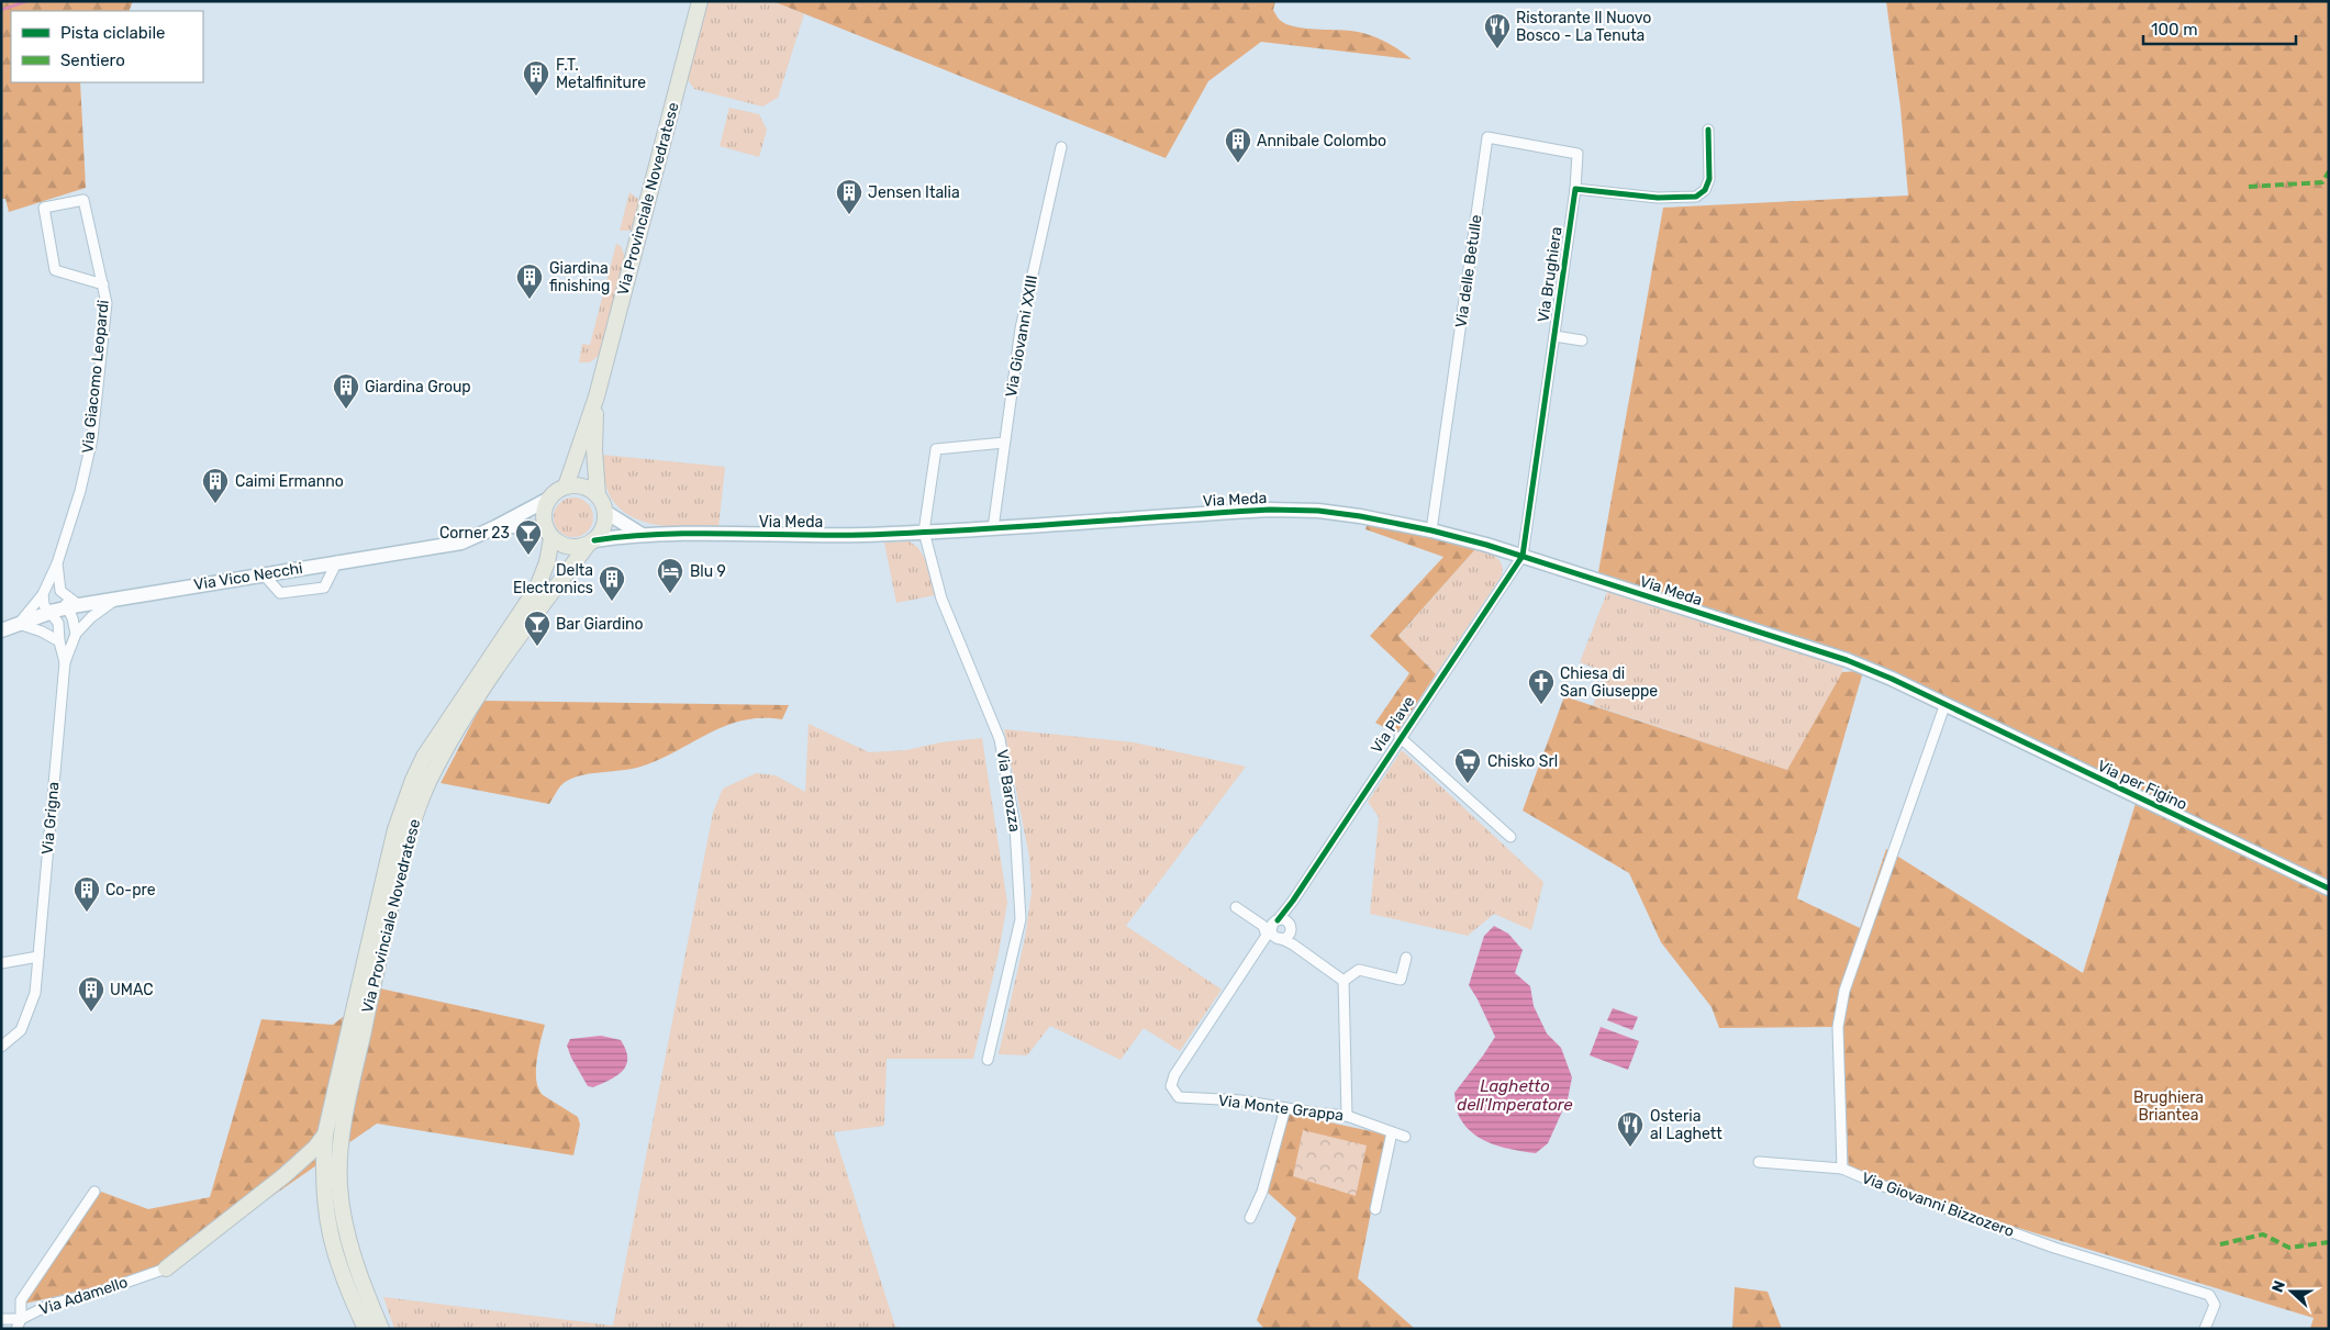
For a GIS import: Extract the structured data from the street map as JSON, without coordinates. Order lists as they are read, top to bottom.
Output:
{
  "streets": {
    "main road": ["Via Provinciale Novedratese"],
    "street": [
      "Via delle Betulle",
      "Via Brughiera",
      "Via Giovanni XXIII",
      "Via Giacomo Leopardi",
      "Via Meda",
      "Via Vico Necchi",
      "Via Piave",
      "Via per Figino",
      "Via Barozza",
      "Via Grigna",
      "Via Monte Grappa",
      "Via Giovanni Bizzozero",
      "Via Adamello"
    ]
  },
  "crossings": [
    ["Via Provinciale Novedratese", "Via Meda"],
    ["Via Provinciale Novedratese", "Via Vico Necchi"],
    ["Via delle Betulle", "Via Brughiera"],
    ["Via delle Betulle", "Via Meda"],
    ["Via Brughiera", "Via Meda"],
    ["Via Brughiera", "Via Piave"],
    ["Via Giovanni XXIII", "Via Meda"],
    ["Via Giacomo Leopardi", "Via Vico Necchi"],
    ["Via Meda", "Via Vico Necchi"],
    ["Via Meda", "Via Piave"],
    ["Via Meda", "Via per Figino"],
    ["Via Meda", "Via Barozza"],
    ["Via Meda", "Via Giovanni Bizzozero"],
    ["Via Vico Necchi", "Via Grigna"],
    ["Via Piave", "Via Monte Grappa"],
    ["Via per Figino", "Via Giovanni Bizzozero"]
  ],
  "water": ["Laghetto dell'Imperatore"],
  "parks": ["Brughiera Briantea"],
  "places": {
    "restaurant": ["Ristorante Il Nuovo Bosco - La Tenuta", "Osteria al Laghett"],
    "building": [
      "F.T. Metalfiniture",
      "Annibale Colombo",
      "Jensen Italia",
      "Giardina finishing",
      "Giardina Group",
      "Caimi Ermanno",
      "Delta Electronics",
      "Co-pre",
      "UMAC"
    ],
    "bar": ["Corner 23", "Bar Giardino"],
    "hotel": ["Blu 9"],
    "church": ["Chiesa di San Giuseppe"],
    "supermarket": ["Chisko Srl"]
  },
  "legend": ["Pista ciclabile", "Sentiero"],
  "scale_bar": "100 m",
  "north": "left"
}
